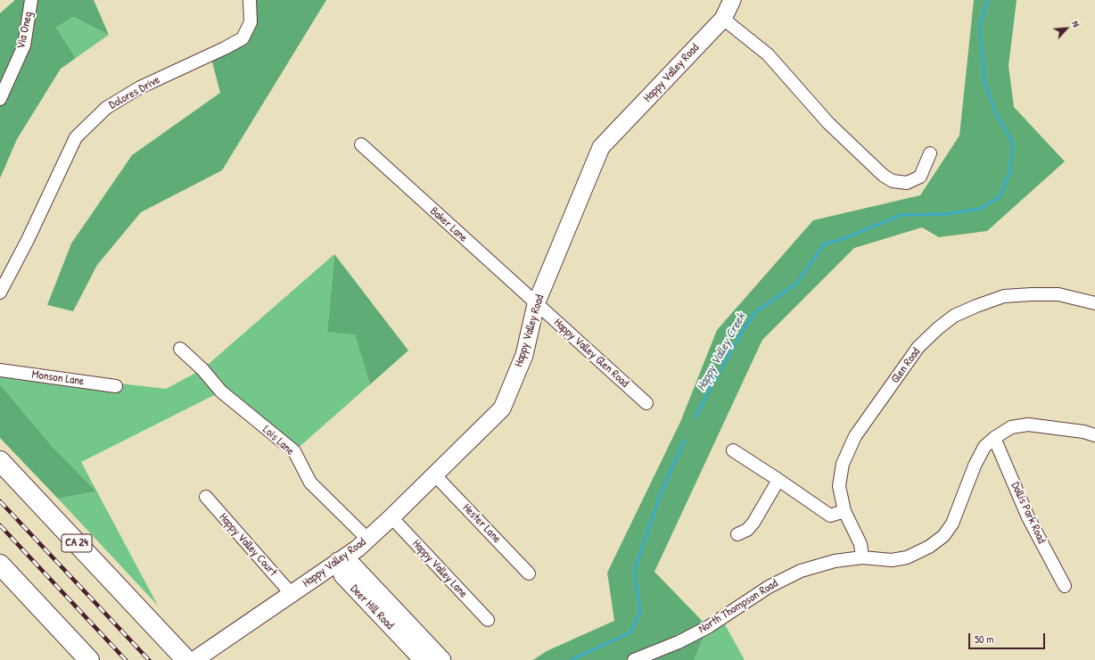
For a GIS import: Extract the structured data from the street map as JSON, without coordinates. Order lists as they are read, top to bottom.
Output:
{
  "streets": {
    "highway": ["CA 24"],
    "street": [
      "Via Oneg",
      "Happy Valley Road",
      "Dolores Drive",
      "Baker Lane",
      "Happy Valley Glen Road",
      "Glen Road",
      "Monson Lane",
      "Lois Lane",
      "Dollis Park Road",
      "Hester Lane",
      "Happy Valley Court",
      "Happy Valley Lane",
      "North Thompson Road",
      "Deer Hill Road"
    ]
  },
  "crossings": [
    ["Happy Valley Road", "Baker Lane"],
    ["Happy Valley Road", "Happy Valley Glen Road"],
    ["Happy Valley Road", "Lois Lane"],
    ["Happy Valley Road", "Hester Lane"],
    ["Happy Valley Road", "Happy Valley Court"],
    ["Happy Valley Road", "Happy Valley Lane"],
    ["Happy Valley Road", "Deer Hill Road"],
    ["Baker Lane", "Happy Valley Glen Road"],
    ["Glen Road", "North Thompson Road"],
    ["Dollis Park Road", "North Thompson Road"]
  ],
  "water": ["Happy Valley Creek"],
  "scale_bar": "50 m",
  "north": "top right"
}
